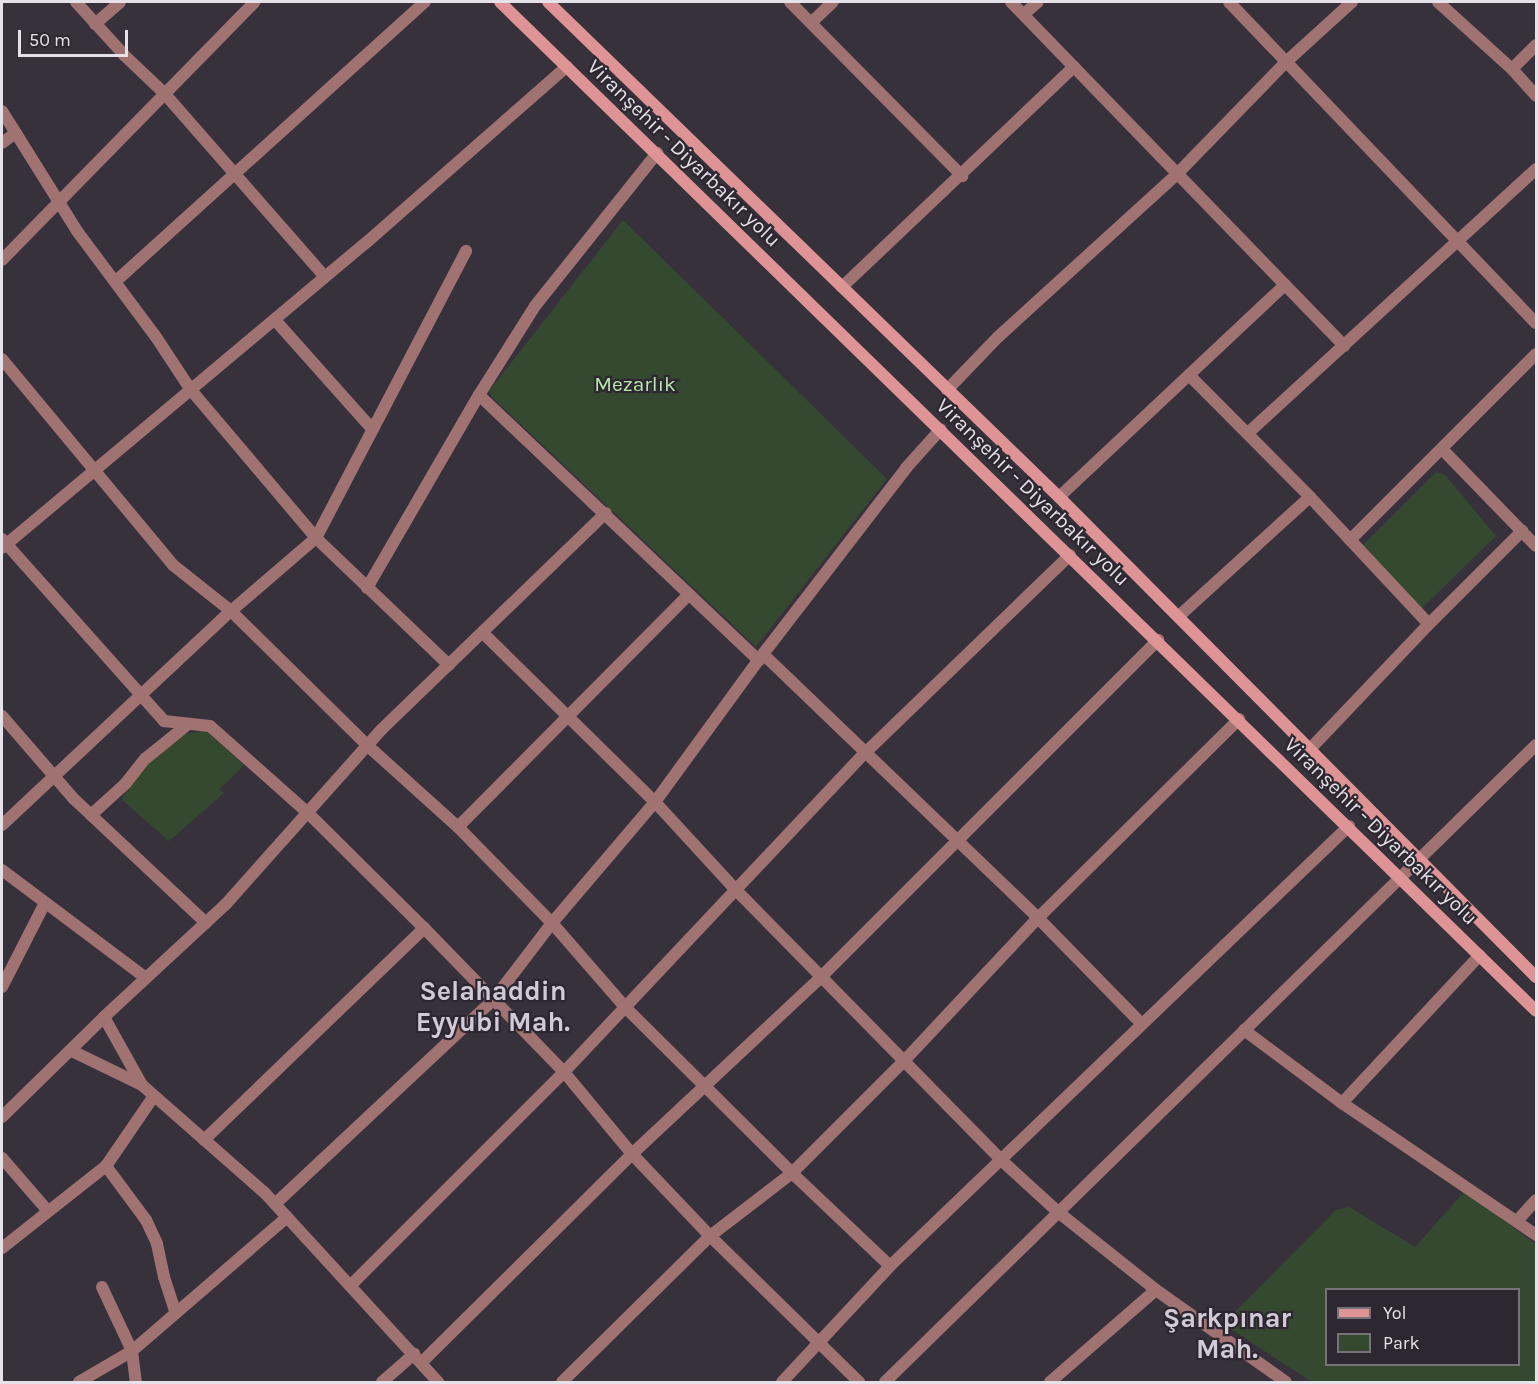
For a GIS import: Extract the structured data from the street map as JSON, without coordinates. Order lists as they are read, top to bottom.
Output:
{
  "streets": {
    "main road": ["Viranşehir - Diyarbakır yolu"]
  },
  "districts": ["Selahaddin Eyyubi Mah.", "Şarkpınar Mah."],
  "parks": ["Mezarlık"],
  "legend": ["Yol", "Park"],
  "scale_bar": "50 m"
}
